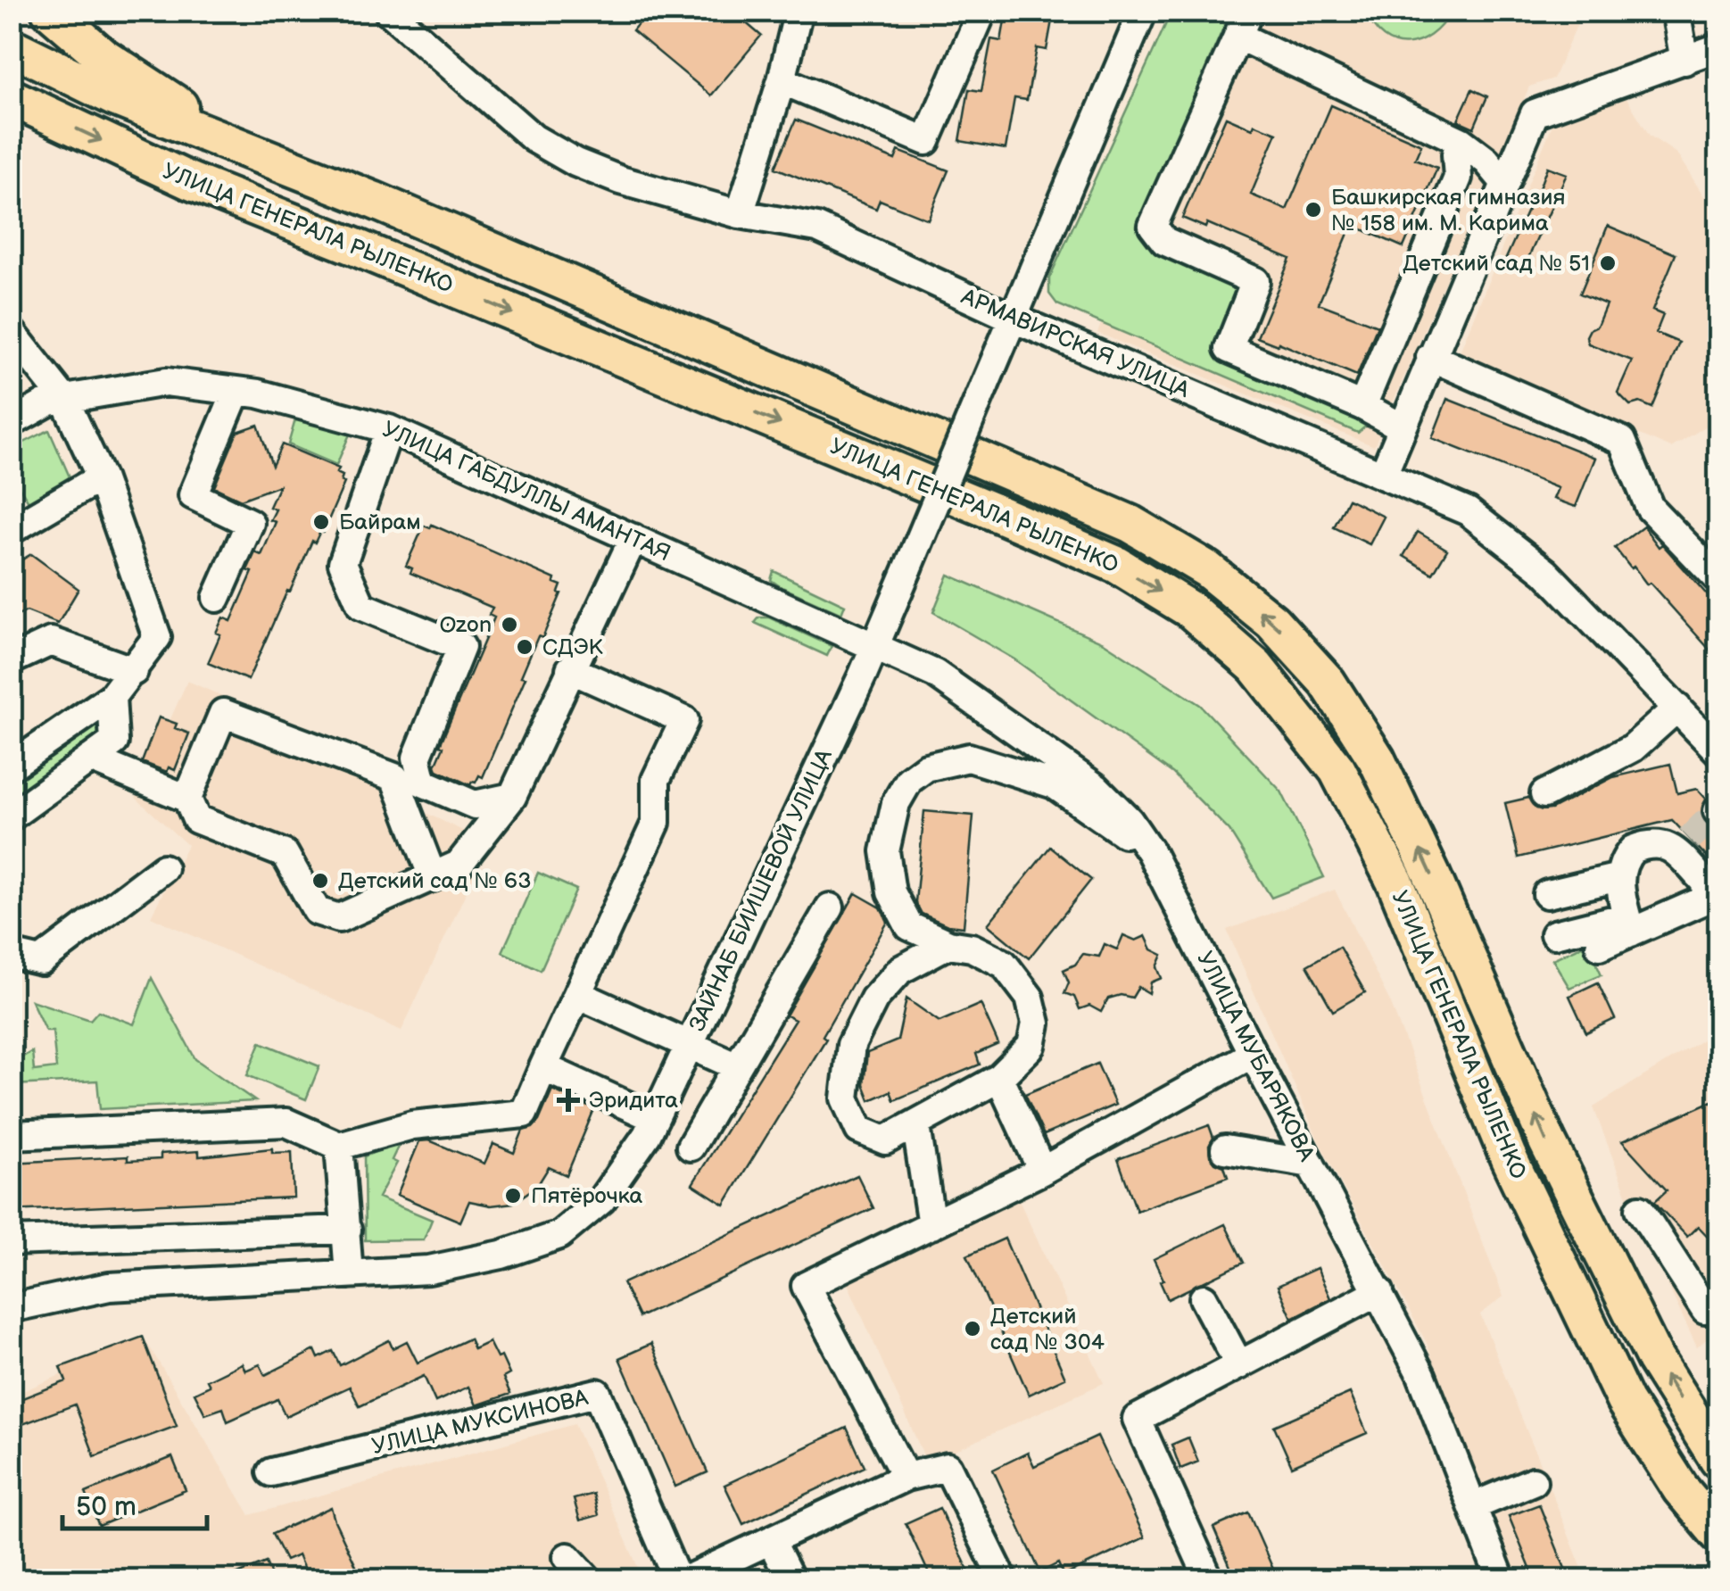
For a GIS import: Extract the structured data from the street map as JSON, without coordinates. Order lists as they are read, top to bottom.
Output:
{
  "streets": {
    "main road": ["УЛИЦА ГЕНЕРАЛА РЫЛЕНКО"],
    "street": [
      "АРМАВИРСКАЯ УЛИЦА",
      "УЛИЦА ГАБДУЛЛЫ АМАНТАЯ",
      "ЗАЙНАБ БИИШЕВОЙ УЛИЦА",
      "УЛИЦА МУБАРЯКОВА",
      "УЛИЦА МУКСИНОВА"
    ]
  },
  "crossings": [
    ["АРМАВИРСКАЯ УЛИЦА", "ЗАЙНАБ БИИШЕВОЙ УЛИЦА"],
    ["УЛИЦА ГАБДУЛЛЫ АМАНТАЯ", "ЗАЙНАБ БИИШЕВОЙ УЛИЦА"],
    ["УЛИЦА ГАБДУЛЛЫ АМАНТАЯ", "УЛИЦА МУБАРЯКОВА"],
    ["ЗАЙНАБ БИИШЕВОЙ УЛИЦА", "УЛИЦА МУБАРЯКОВА"]
  ],
  "places": {
    "other": [
      "Башкирская гимназия № 158 им. М. Карима",
      "Детский сад № 51",
      "Байрам",
      "Ozon",
      "СДЭК",
      "Детский сад № 63",
      "Пятёрочка",
      "Детский сад № 304"
    ],
    "health": ["Эридита"]
  },
  "scale_bar": "50 m"
}
